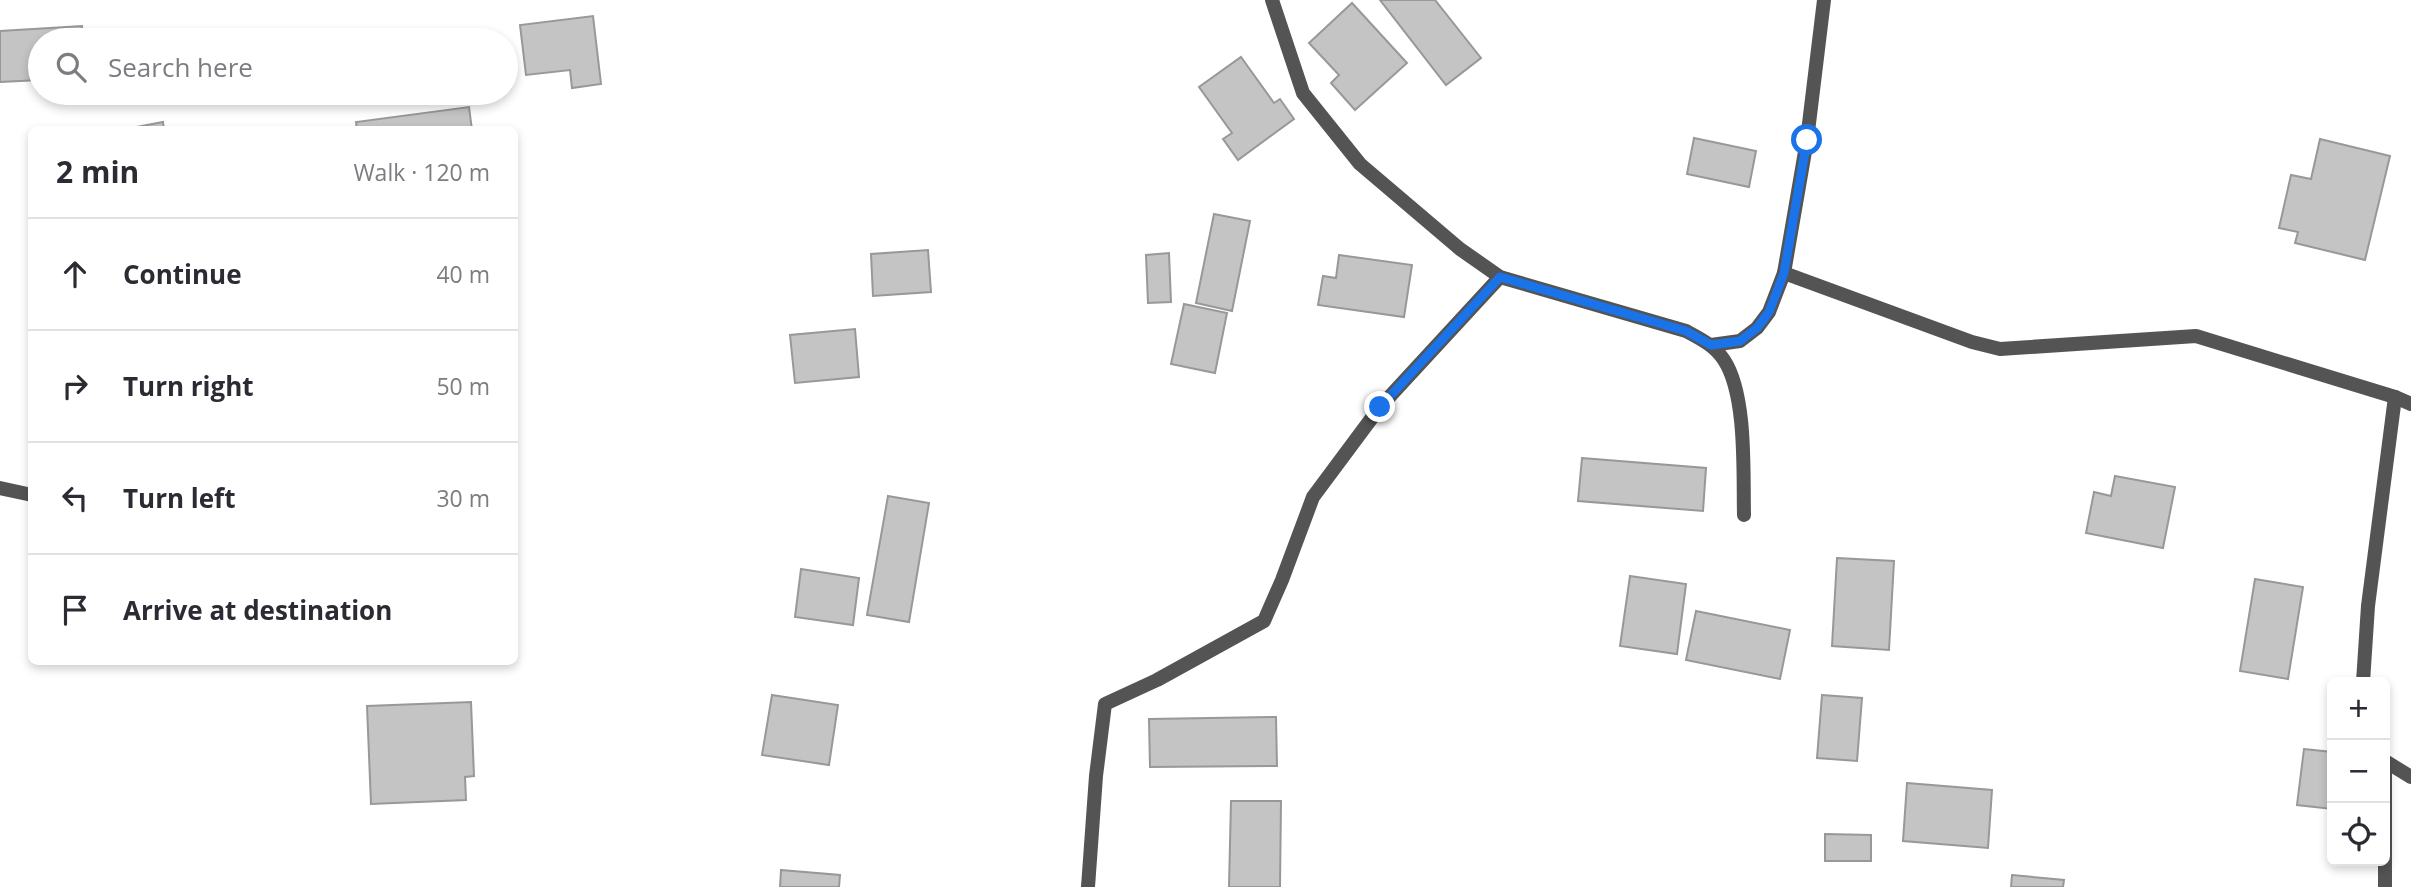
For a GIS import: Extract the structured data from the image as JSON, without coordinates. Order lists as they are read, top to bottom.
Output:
{
  "page": {
    "search": "Search here",
    "heading": ["2 min", "Walk · 120 m"],
    "list": [
      ["Continue", "40 m"],
      ["Turn right", "50 m"],
      ["Turn left", "30 m"],
      "Arrive at destination"
    ],
    "map_buttons": ["+", "−"]
  }
}
